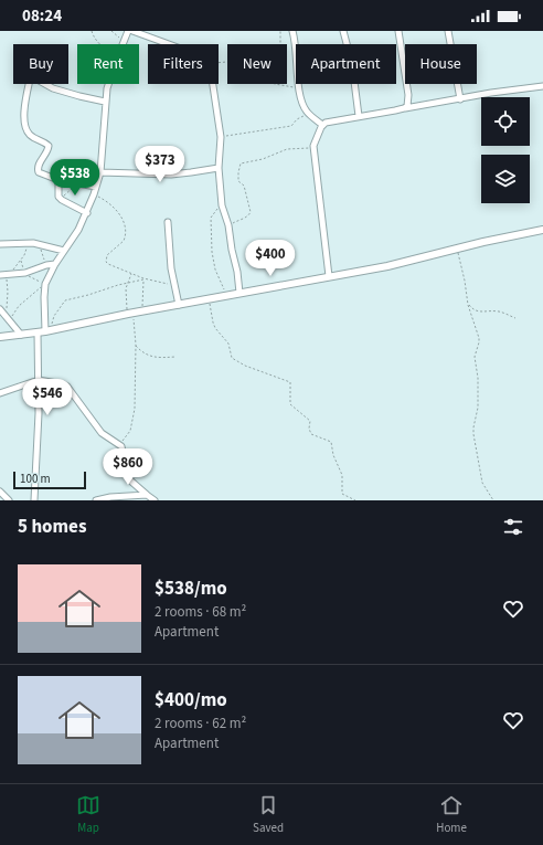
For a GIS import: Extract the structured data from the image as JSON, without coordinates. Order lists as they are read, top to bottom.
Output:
{
  "scale_bar": "100 m",
  "page": {
    "status": "08:24",
    "chip": [
      "Buy",
      "Rent",
      "Filters",
      "New",
      "Apartment",
      "House"
    ],
    "price": [
      "$373",
      "$538",
      "$400",
      "$546",
      "$860"
    ],
    "scale": "100 m",
    "heading": "5 homes",
    "list": [
      {
        "name": "$538/mo",
        "note": "2 rooms · 68 m² · Apartment"
      },
      {
        "name": "$400/mo",
        "note": "2 rooms · 62 m² · Apartment"
      }
    ],
    "tabs": ["Map", "Saved", "Home"]
  }
}
